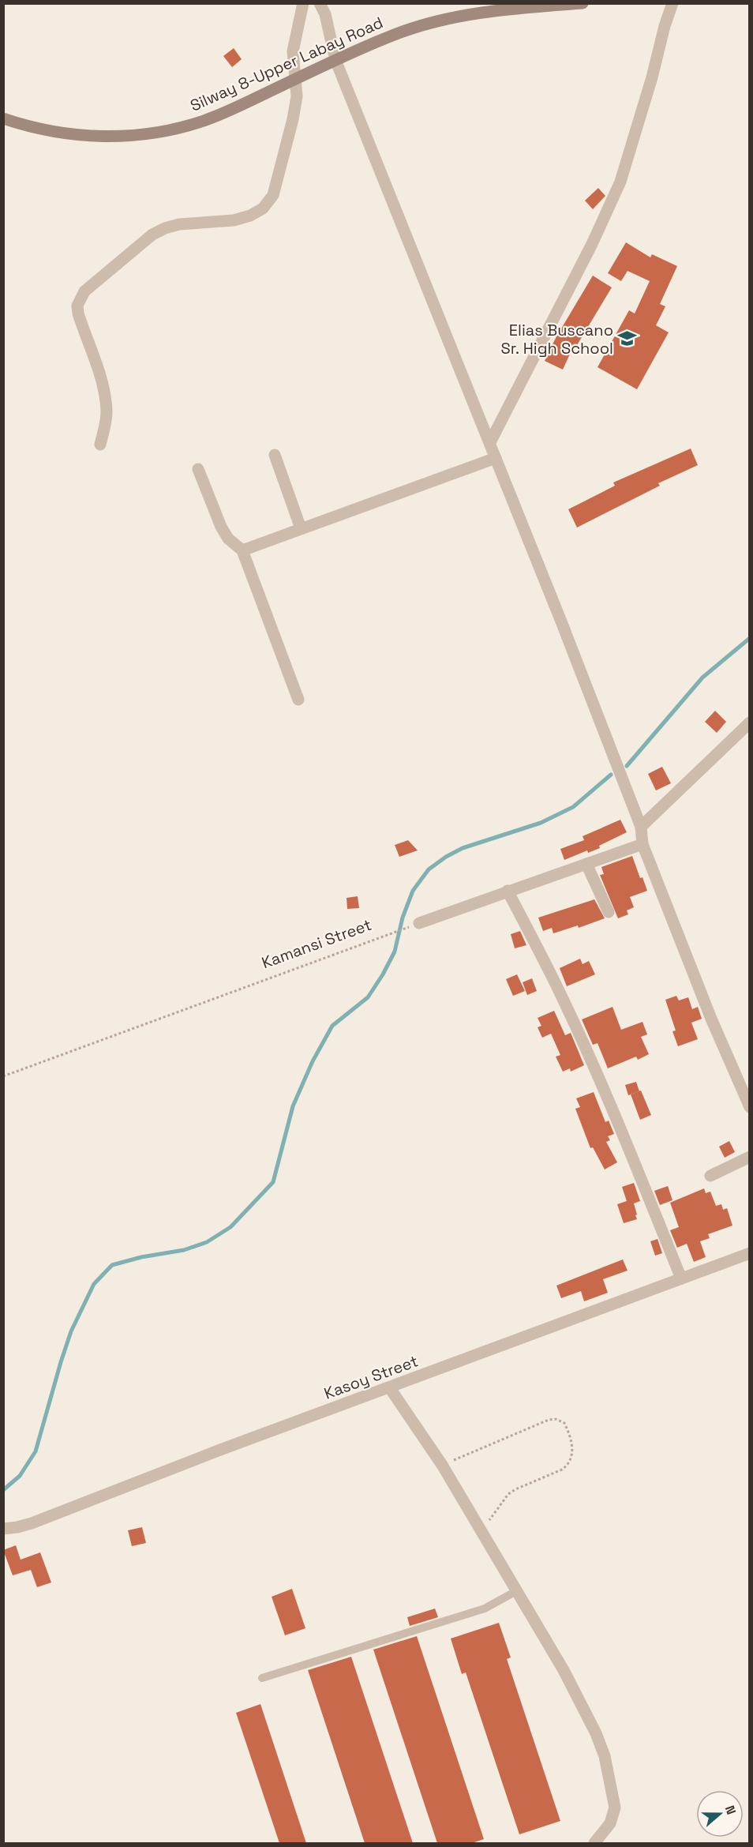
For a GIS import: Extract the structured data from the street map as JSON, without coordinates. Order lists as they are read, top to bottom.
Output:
{
  "streets": {
    "main road": ["Silway 8-Upper Labay Road"],
    "street": ["Kasoy Street"],
    "path": ["Kamansi Street"]
  },
  "places": {
    "school or university": ["Elias Buscano Sr. High School"]
  },
  "north": "right"
}
